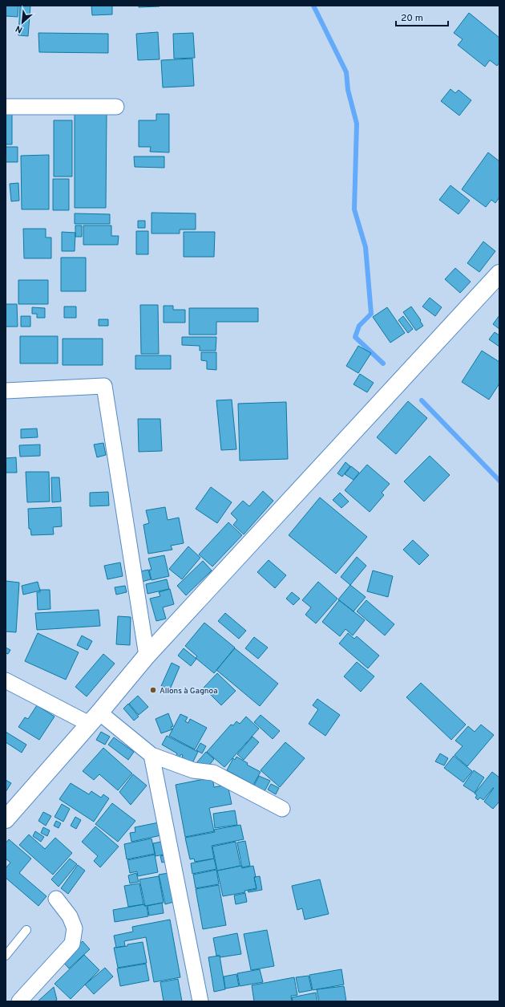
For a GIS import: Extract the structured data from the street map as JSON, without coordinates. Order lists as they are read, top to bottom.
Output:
{
  "places": ["Allons à Gagnoa"],
  "scale_bar": "20 m",
  "north": "bottom left"
}
